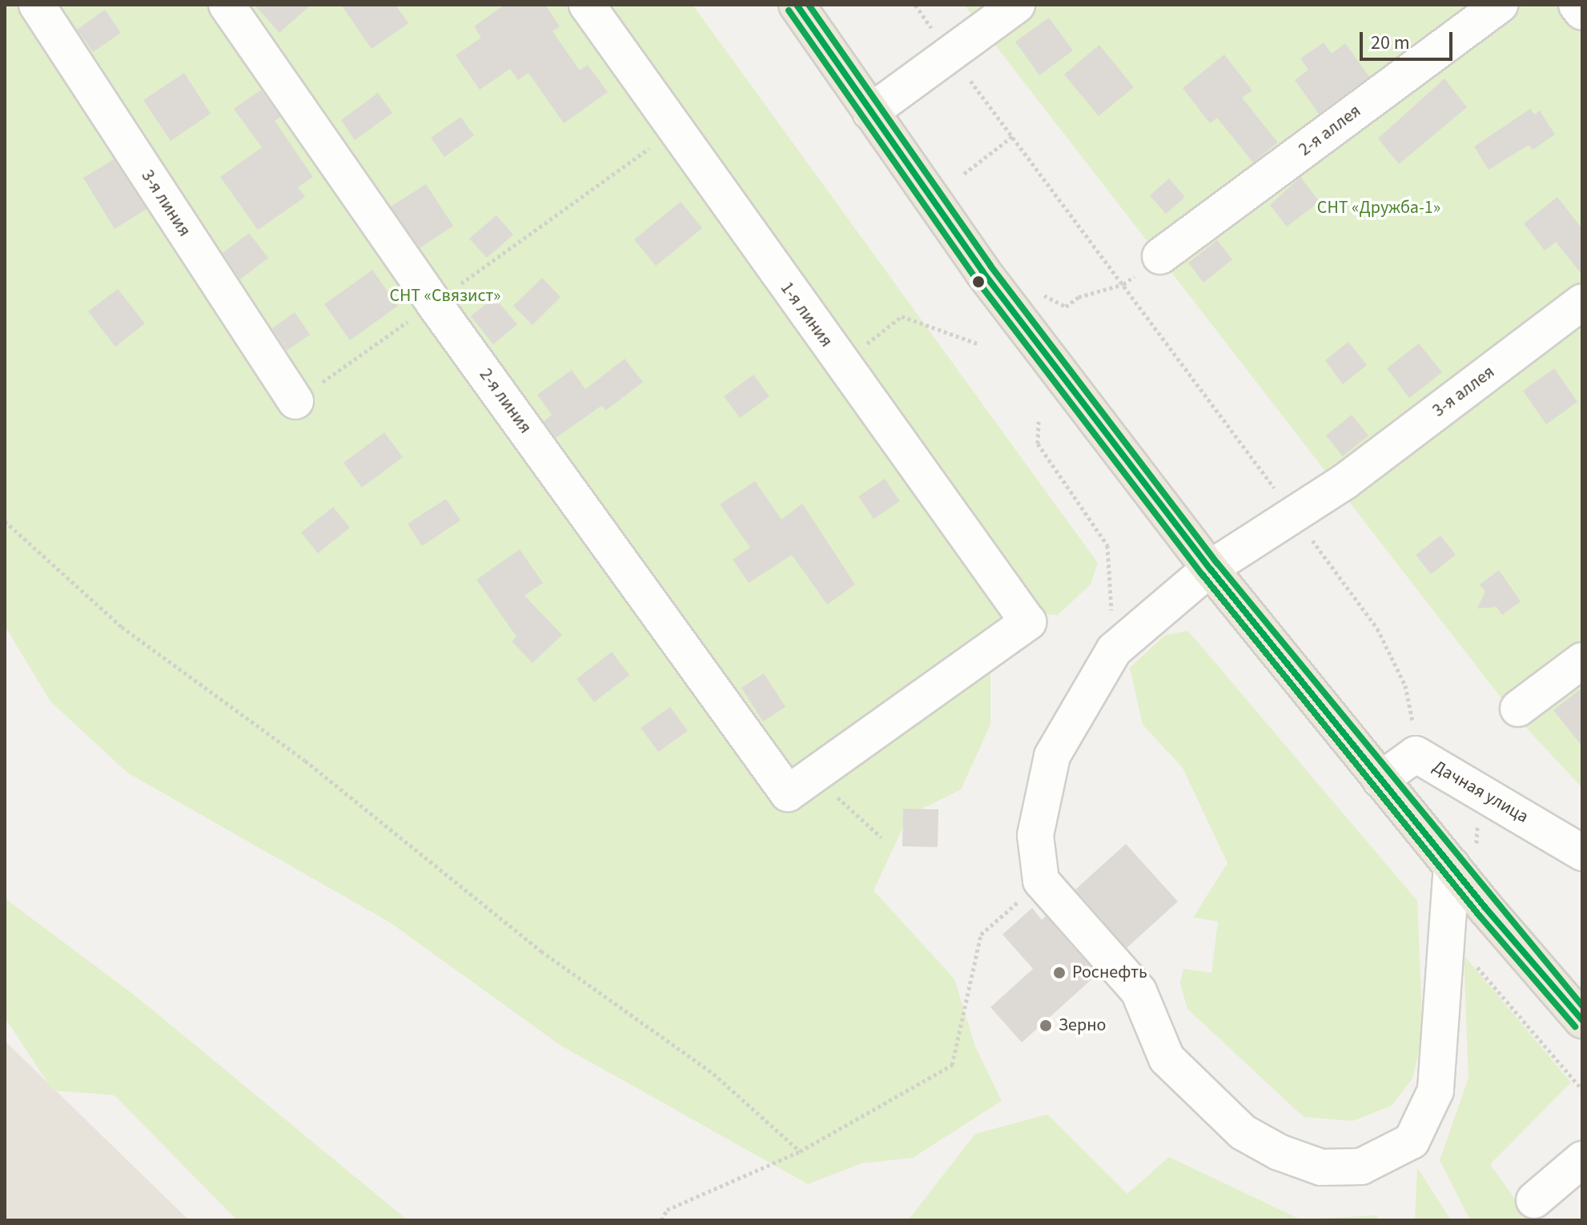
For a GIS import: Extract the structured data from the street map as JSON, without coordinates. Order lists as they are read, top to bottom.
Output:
{
  "streets": {
    "street": [
      "2-я аллея",
      "3-я линия",
      "1-я линия",
      "3-я аллея",
      "2-я линия",
      "Дачная улица"
    ]
  },
  "crossings": [
    ["1-я линия", "2-я линия"]
  ],
  "parks": ["СНТ «Дружба-1»", "СНТ «Связист»"],
  "places": ["Роснефть", "Зерно"],
  "scale_bar": "20 m"
}
